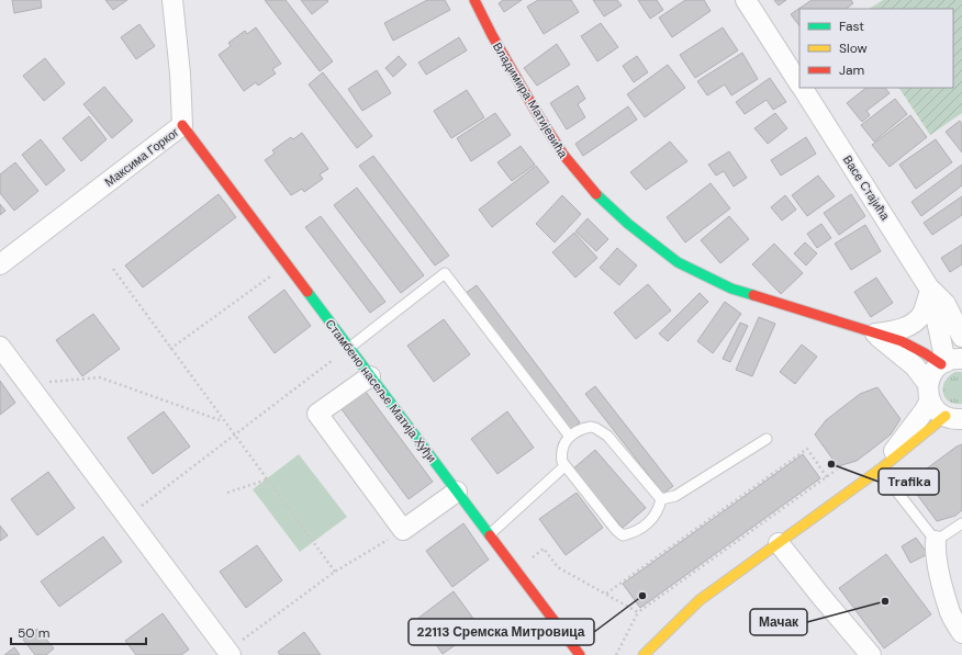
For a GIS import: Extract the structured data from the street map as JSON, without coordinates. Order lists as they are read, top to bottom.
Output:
{
  "streets": {
    "street": [
      "Владимира Матијевића",
      "Максима Горког",
      "Васе Стајића",
      "Стамбено насеље Матија Хуђи"
    ]
  },
  "crossings": [
    ["Владимира Матијевића", "Васе Стајића"],
    ["Максима Горког", "Стамбено насеље Матија Хуђи"]
  ],
  "places": ["Trafika", "22113 Сремска Митровица", "Мачак"],
  "legend": ["Fast", "Slow", "Jam"],
  "scale_bar": "50 m"
}
